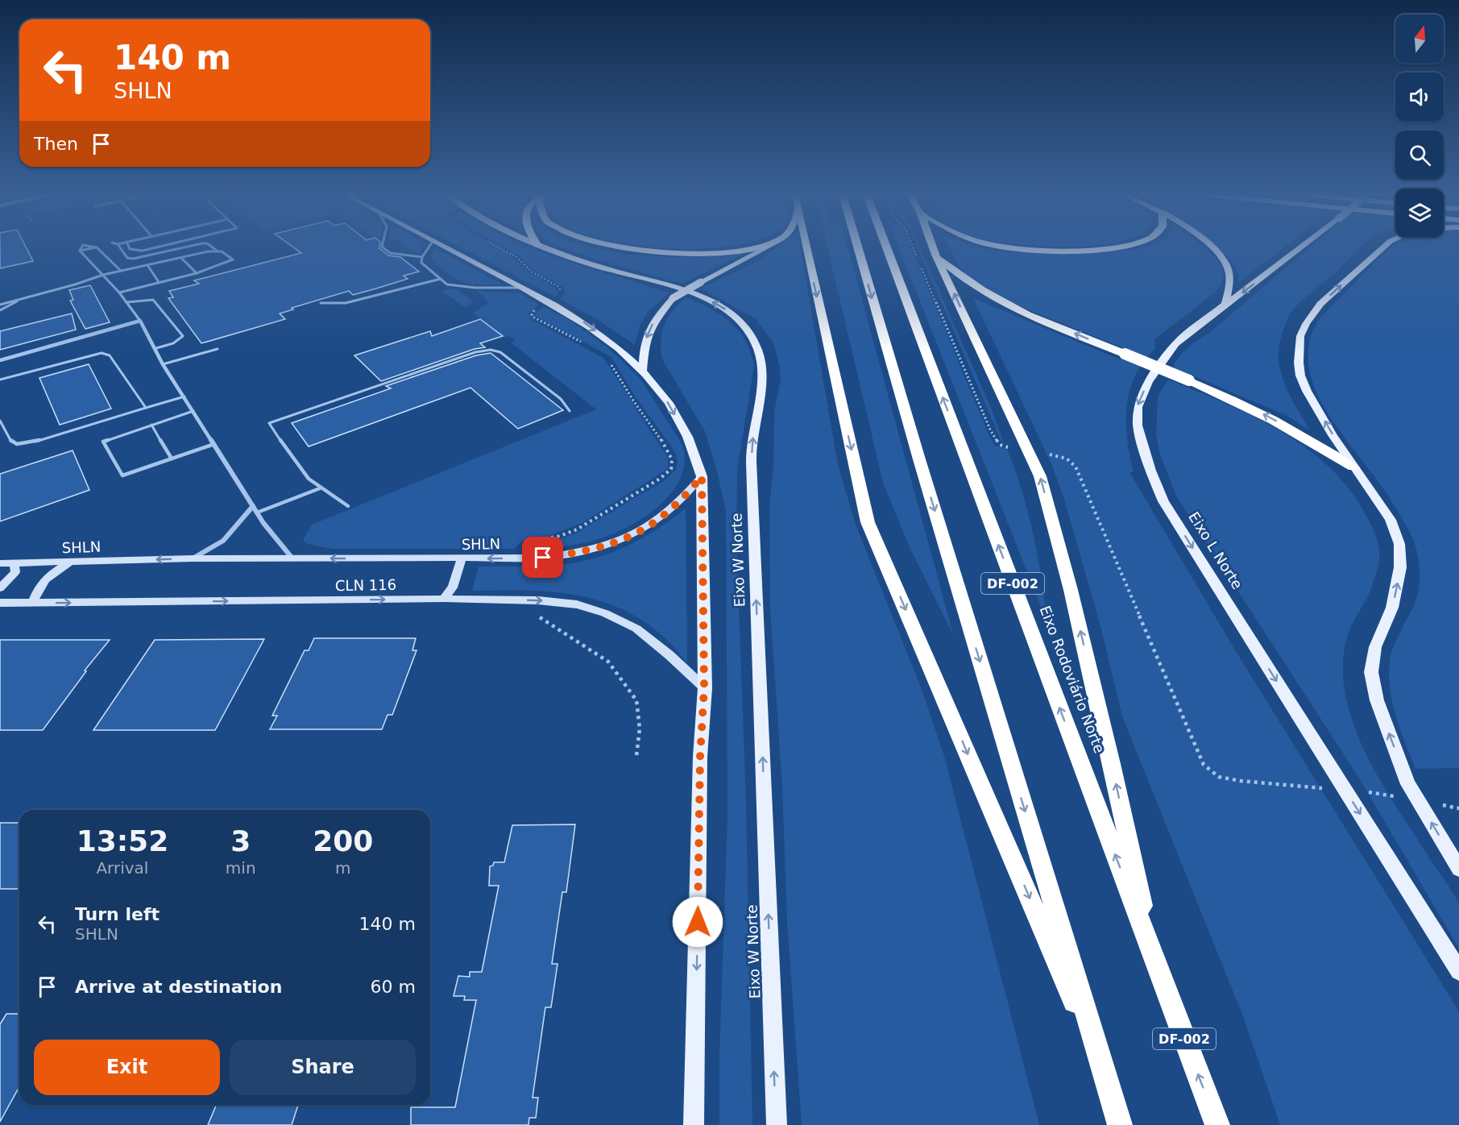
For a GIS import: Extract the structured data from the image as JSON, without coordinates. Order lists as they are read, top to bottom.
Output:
{
  "streets": {
    "highway": ["DF-002", "Eixo Rodoviário Norte"],
    "main road": [
      "SHLN",
      "Eixo L Norte",
      "Eixo W Norte",
      "CLN 116"
    ]
  },
  "one_way": ["SHLN", "CLN 116"],
  "north": "top",
  "page": {
    "turn": ["140 m", "SHLN"],
    "then": "Then",
    "eta": [
      "13:52",
      "Arrival",
      "3",
      "min",
      "200",
      "m"
    ],
    "list": [
      {
        "name": "Turn left",
        "note": "SHLN",
        "value": "140 m"
      },
      {
        "name": "Arrive at destination",
        "value": "60 m"
      }
    ],
    "buttons": ["Exit", "Share"]
  }
}
